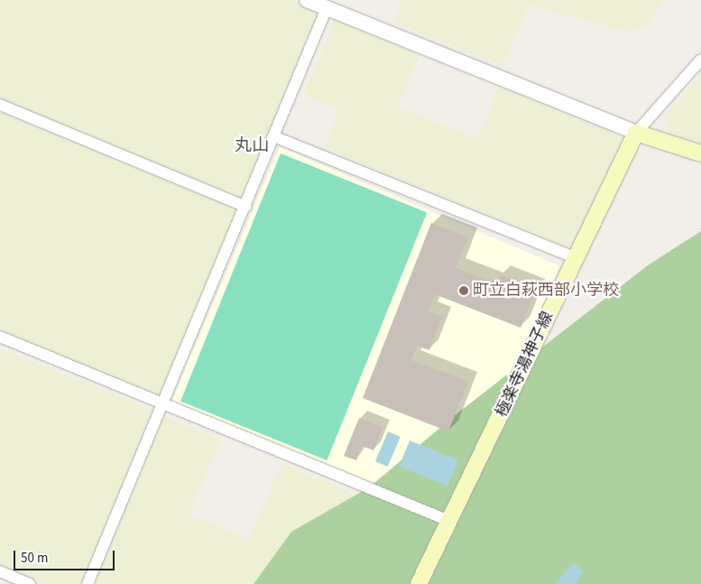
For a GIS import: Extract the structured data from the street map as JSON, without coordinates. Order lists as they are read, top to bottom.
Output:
{
  "streets": {
    "main road": ["極楽寺湯神子線"]
  },
  "districts": ["丸山"],
  "places": ["町立白萩西部小学校"],
  "scale_bar": "50 m"
}
